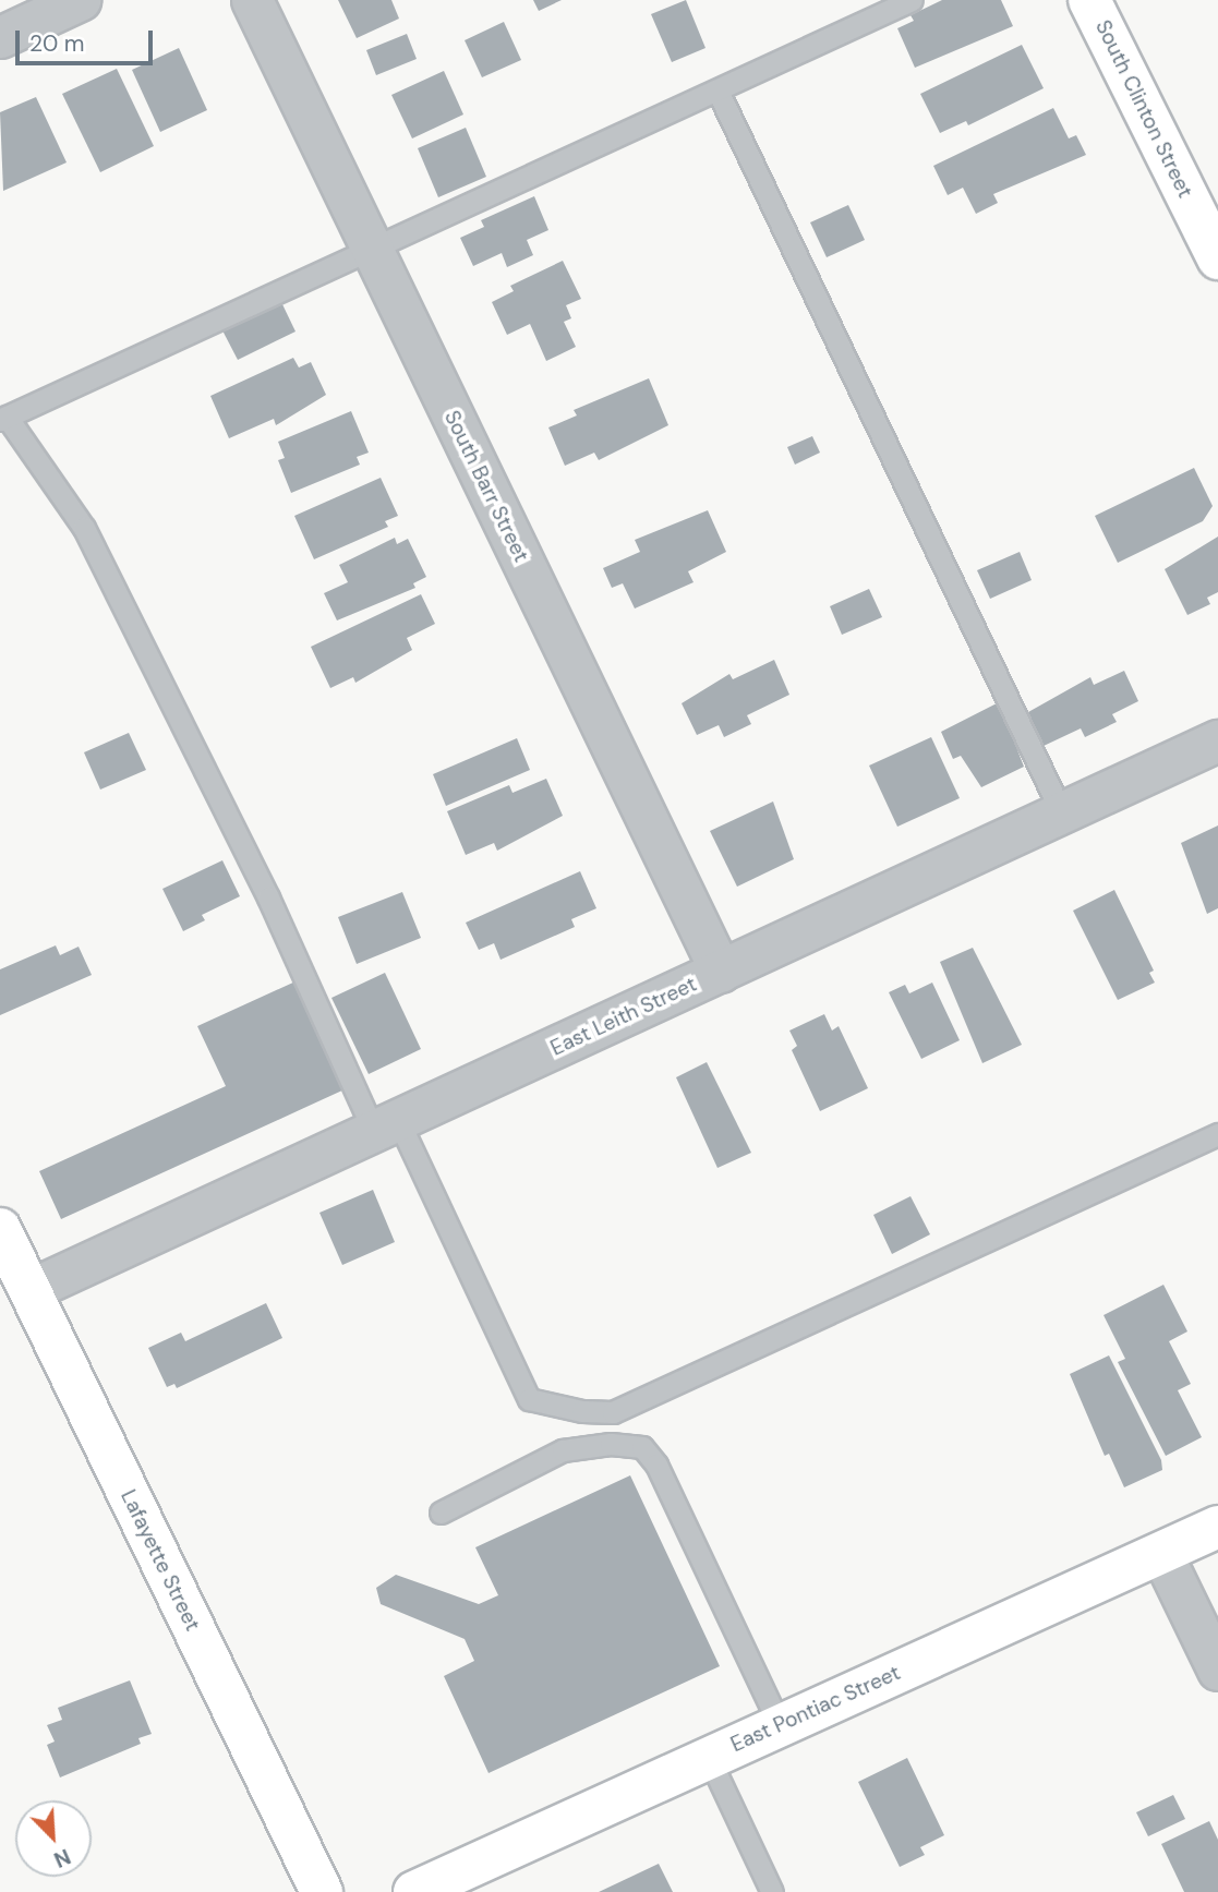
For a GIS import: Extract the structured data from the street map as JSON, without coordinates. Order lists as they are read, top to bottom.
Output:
{
  "streets": {
    "main road": ["South Clinton Street", "Lafayette Street", "East Pontiac Street"],
    "street": ["South Barr Street", "East Leith Street"]
  },
  "crossings": [
    ["South Barr Street", "East Leith Street"],
    ["East Leith Street", "Lafayette Street"]
  ],
  "scale_bar": "20 m",
  "north": "bottom right"
}
